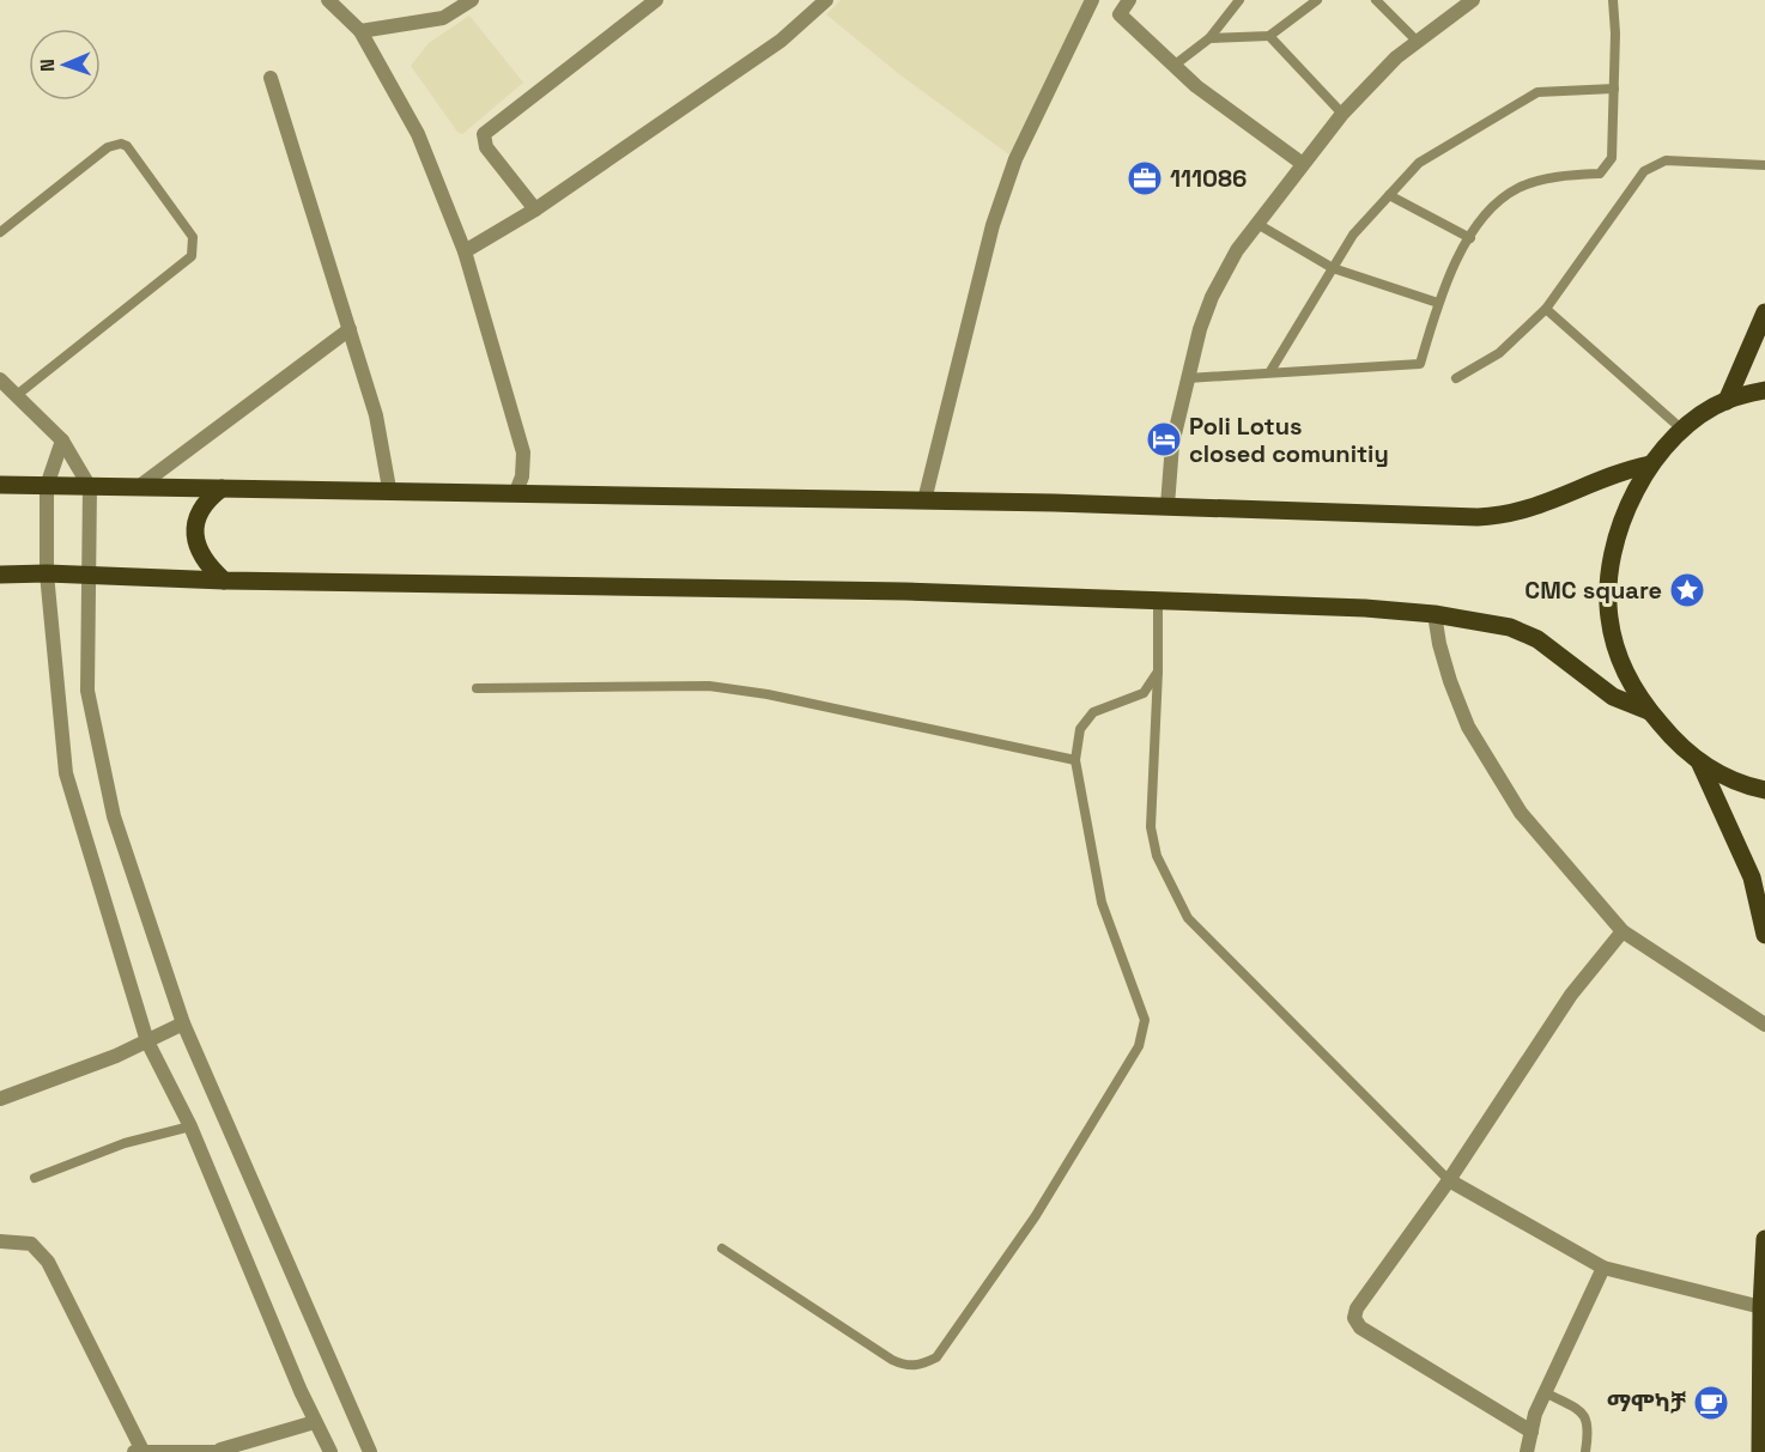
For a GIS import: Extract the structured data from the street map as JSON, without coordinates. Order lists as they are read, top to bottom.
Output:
{
  "places": {
    "office": ["111086"],
    "hotel": ["Poli Lotus closed comunitiy"],
    "place": ["CMC square"],
    "cafe": ["ማሞካቻ"]
  },
  "north": "left"
}
